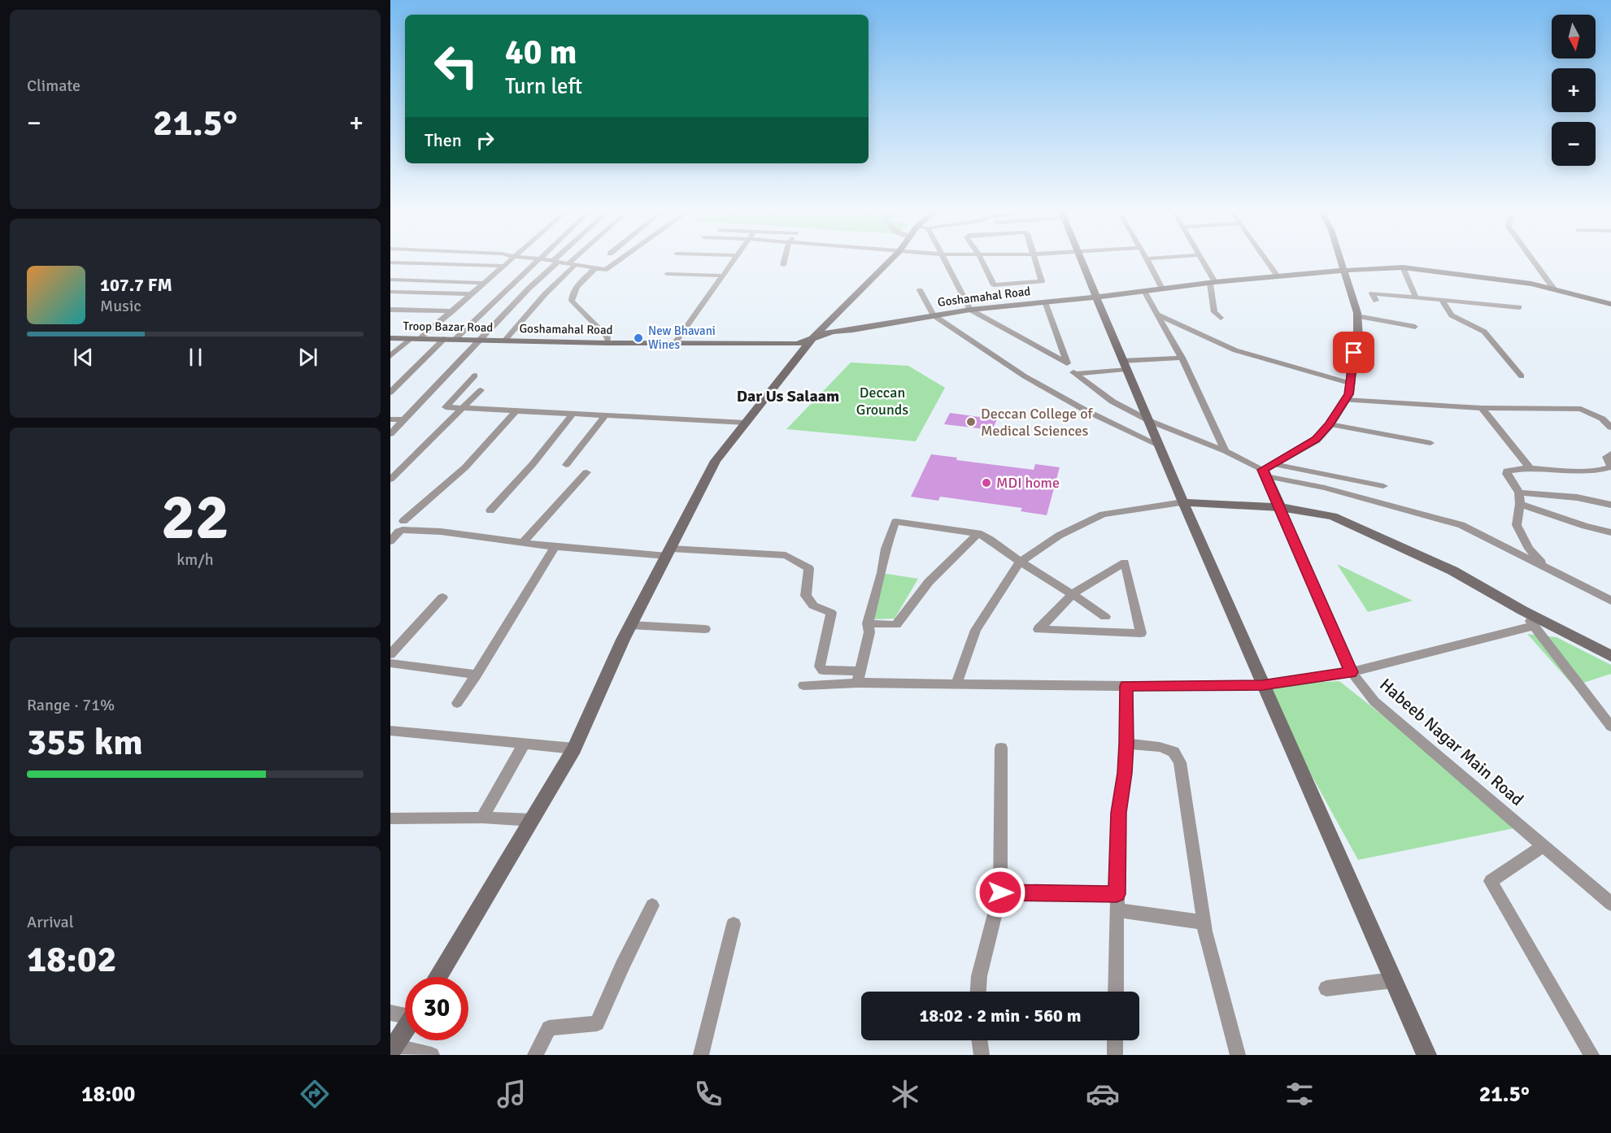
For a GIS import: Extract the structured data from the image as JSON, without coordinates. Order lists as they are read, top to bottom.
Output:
{
  "streets": {
    "street": ["Goshamahal Road", "Troop Bazar Road", "Habeeb Nagar Main Road"]
  },
  "crossings": [
    ["Goshamahal Road", "Troop Bazar Road"]
  ],
  "districts": ["Dar Us Salaam"],
  "parks": ["Deccan Grounds"],
  "places": ["New Bhavani Wines", "Deccan College of Medical Sciences", "MDI home"],
  "north": "bottom",
  "page": {
    "tile": [
      "Climate",
      ["22", "km/h"],
      ["Range · 71%", "355 km"],
      ["Arrival", "18:02"]
    ],
    "map_buttons": ["+", "−"],
    "turn": ["40 m", "Turn left"],
    "heat": ["−", "21.5°", "+"],
    "then": "Then",
    "song": ["107.7 FM", "Music"],
    "limit": "30",
    "trip": "18:02 · 2 min · 560 m",
    "tabs": ["18:00", "21.5°"]
  }
}
